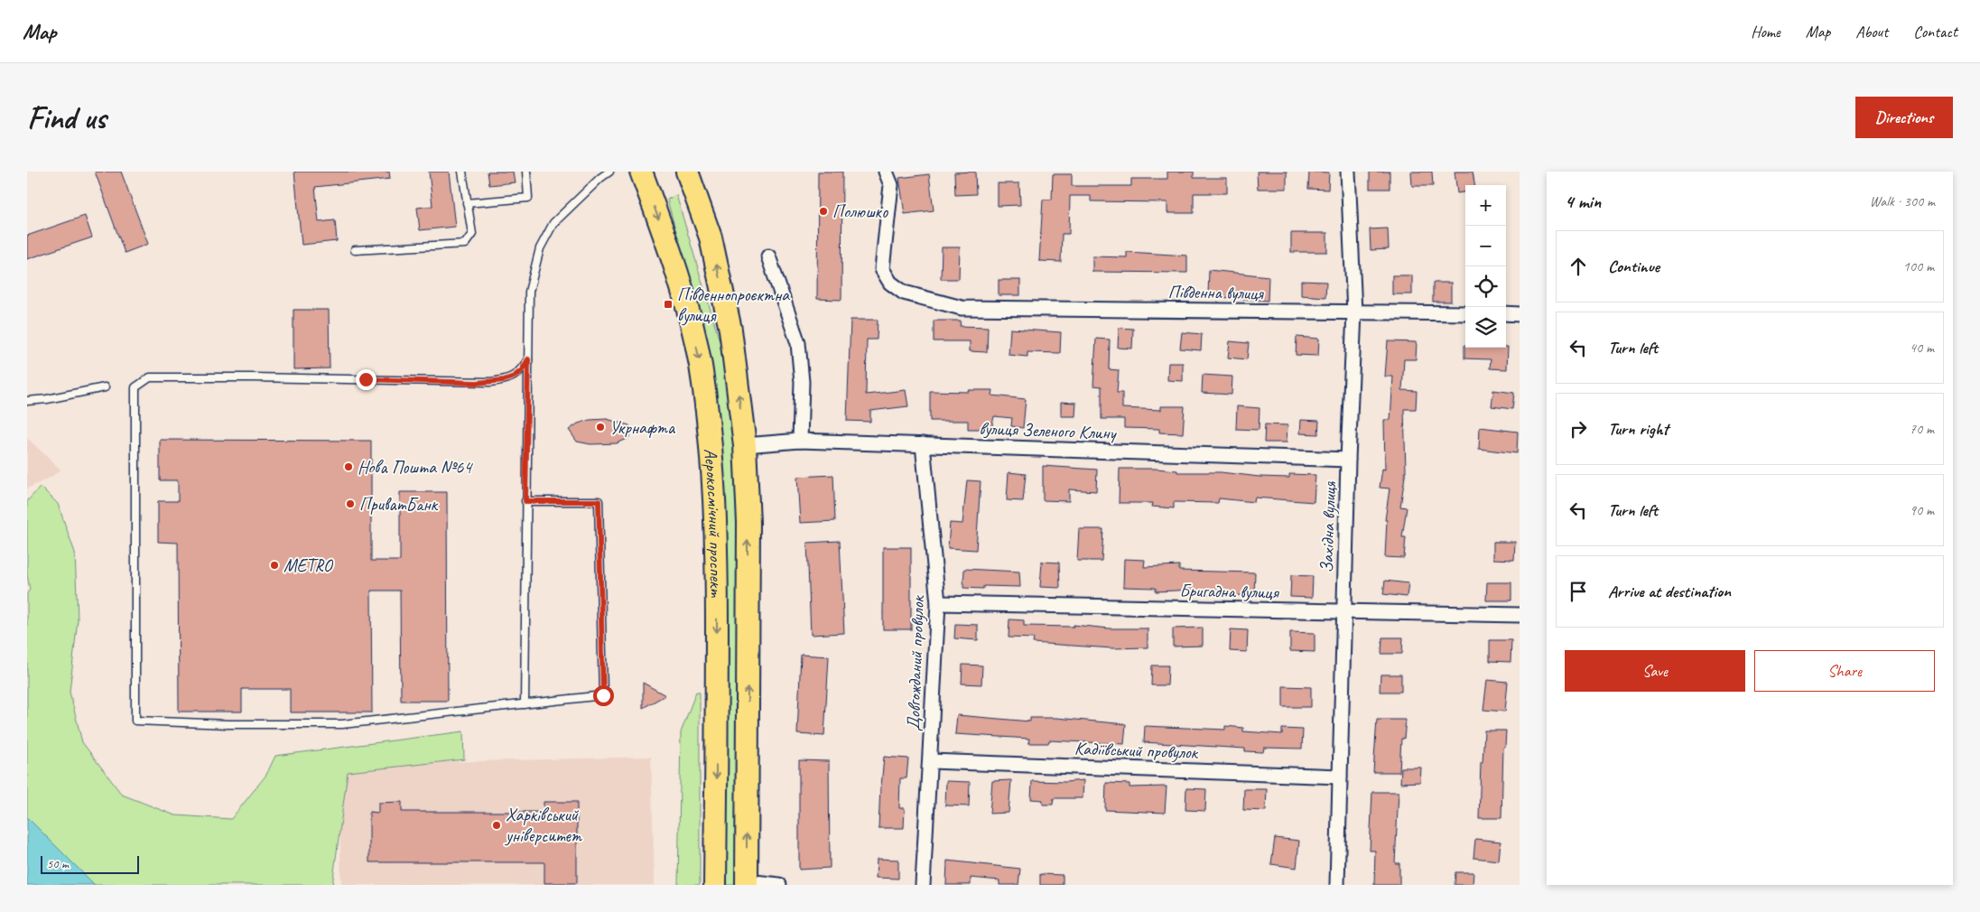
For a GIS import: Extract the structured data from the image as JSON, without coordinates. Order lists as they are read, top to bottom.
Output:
{
  "streets": {
    "main road": ["Аерокосмічний проспект"],
    "street": [
      "Південна вулиця",
      "вулиця Зеленого Клину",
      "Західна вулиця",
      "Бригадна вулиця",
      "Довгожданий провулок",
      "Кадіївський провулок"
    ]
  },
  "crossings": [
    ["Південна вулиця", "Західна вулиця"],
    ["вулиця Зеленого Клину", "Аерокосмічний проспект"],
    ["вулиця Зеленого Клину", "Західна вулиця"],
    ["вулиця Зеленого Клину", "Довгожданий провулок"],
    ["Західна вулиця", "Бригадна вулиця"],
    ["Західна вулиця", "Кадіївський провулок"],
    ["Бригадна вулиця", "Довгожданий провулок"],
    ["Довгожданий провулок", "Кадіївський провулок"]
  ],
  "places": {
    "other": [
      "Полюшко",
      "Укрнафта",
      "Нова Пошта №64",
      "ПриватБанк",
      "METRO",
      "Харківський університет"
    ],
    "transit": ["Південнопроєктна вулиця"]
  },
  "scale_bar": "50 m",
  "page": {
    "header": "Map",
    "nav": [
      "Home",
      "Map",
      "About",
      "Contact"
    ],
    "buttons": [
      "Directions",
      ["Save", "Share"]
    ],
    "title": "Find us",
    "heading": ["4 min", "Walk · 300 m"],
    "map_buttons": ["+", "−"],
    "list": [
      ["Continue", "100 m"],
      ["Turn left", "40 m"],
      ["Turn right", "70 m"],
      ["Turn left", "90 m"],
      "Arrive at destination"
    ],
    "scale": "50 m"
  }
}
